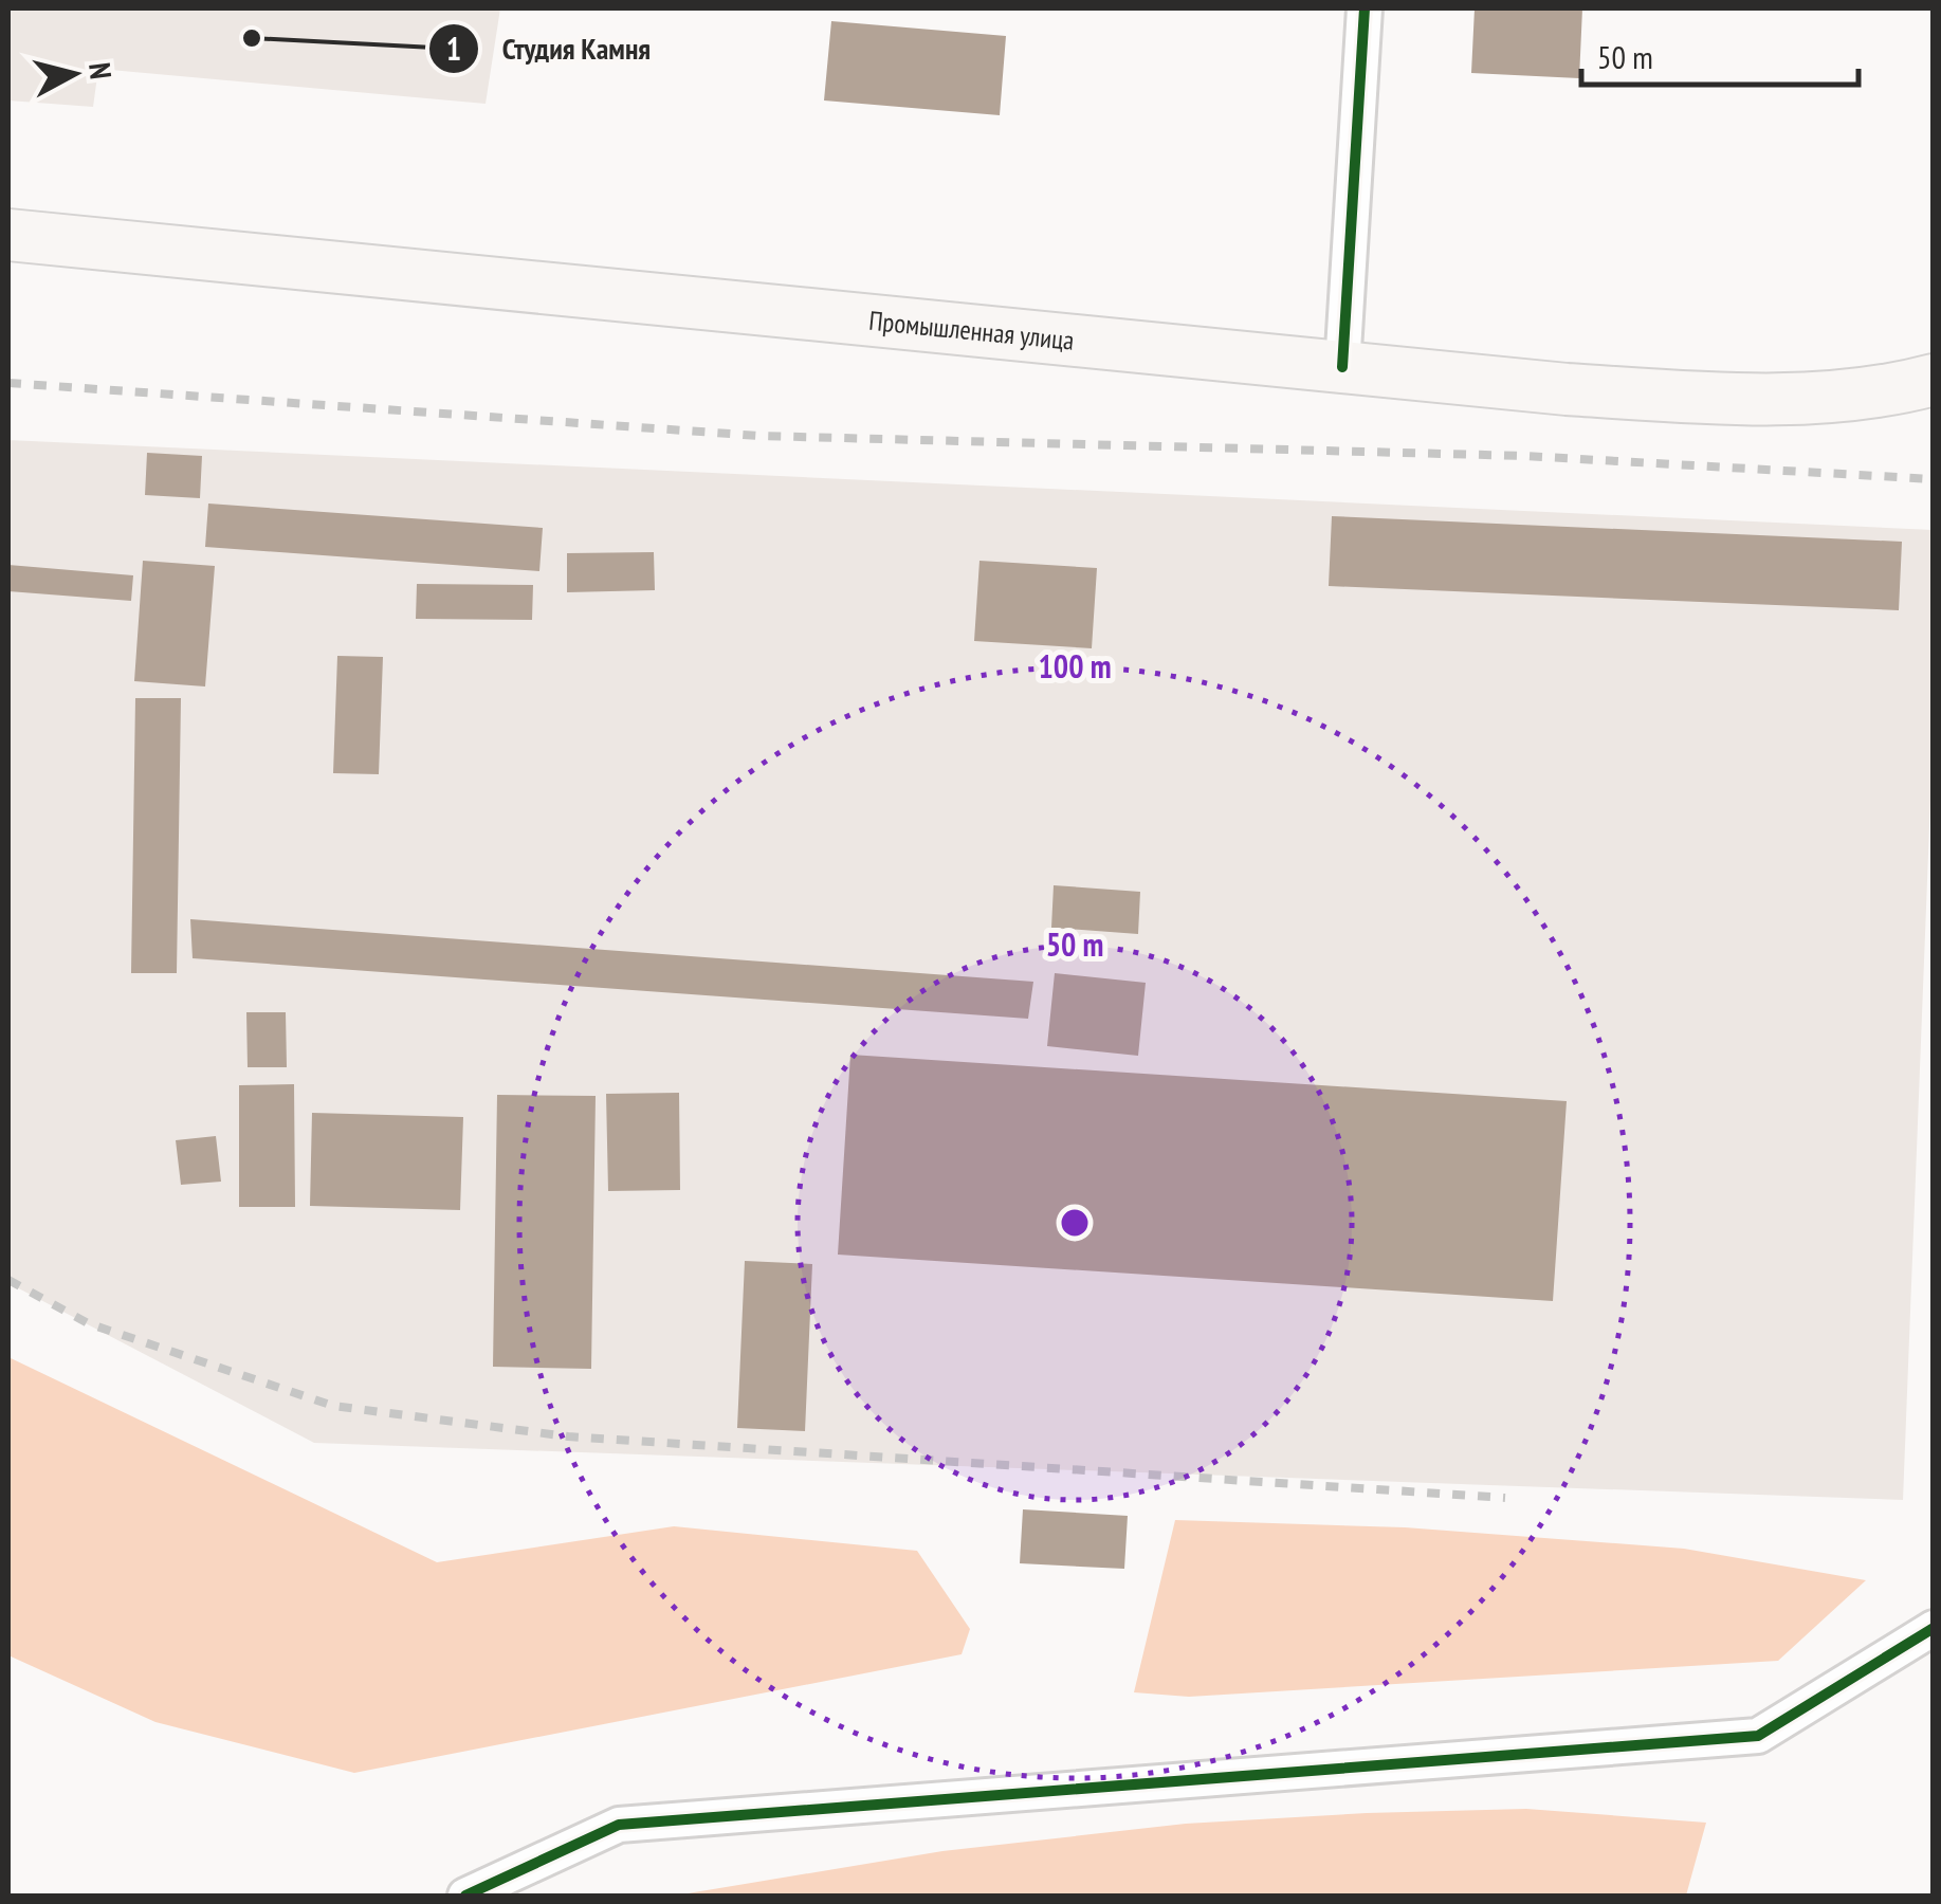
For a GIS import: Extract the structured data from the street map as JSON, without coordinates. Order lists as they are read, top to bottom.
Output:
{
  "streets": {
    "main road": ["Промышленная улица"]
  },
  "places": ["Студия Камня"],
  "scale_bar": "50 m",
  "north": "right",
  "rings": ["100 m", "50 m"]
}
